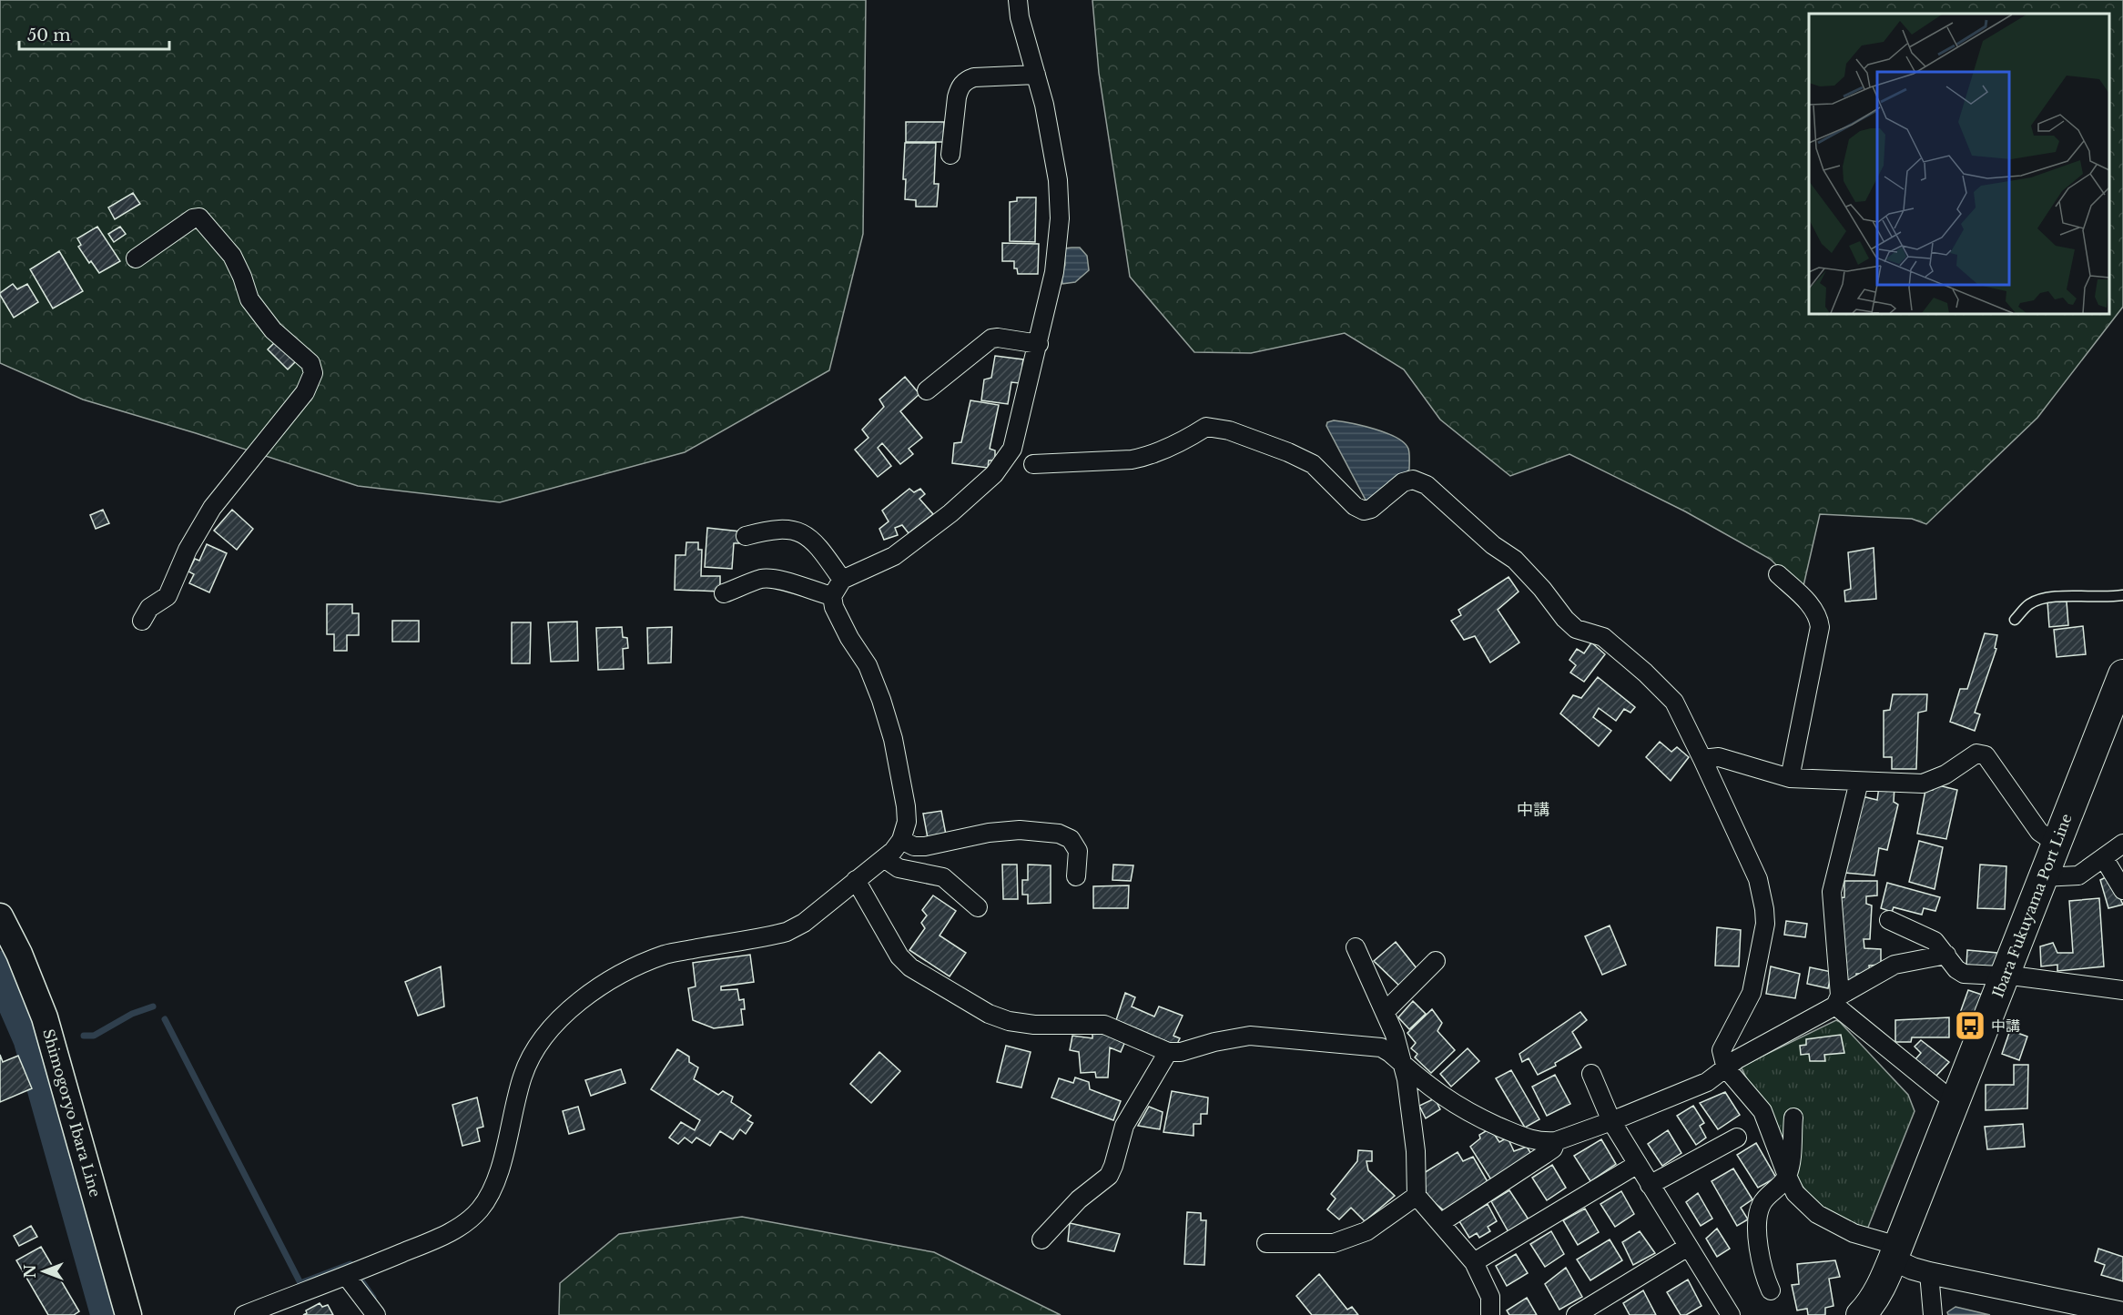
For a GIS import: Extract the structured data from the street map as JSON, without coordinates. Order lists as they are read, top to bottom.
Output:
{
  "streets": {
    "main road": ["Ibara Fukuyama Port Line", "Shimogoryo Ibara Line"]
  },
  "districts": ["中講"],
  "places": {
    "bus stop": ["中講"]
  },
  "scale_bar": "50 m",
  "north": "left"
}
